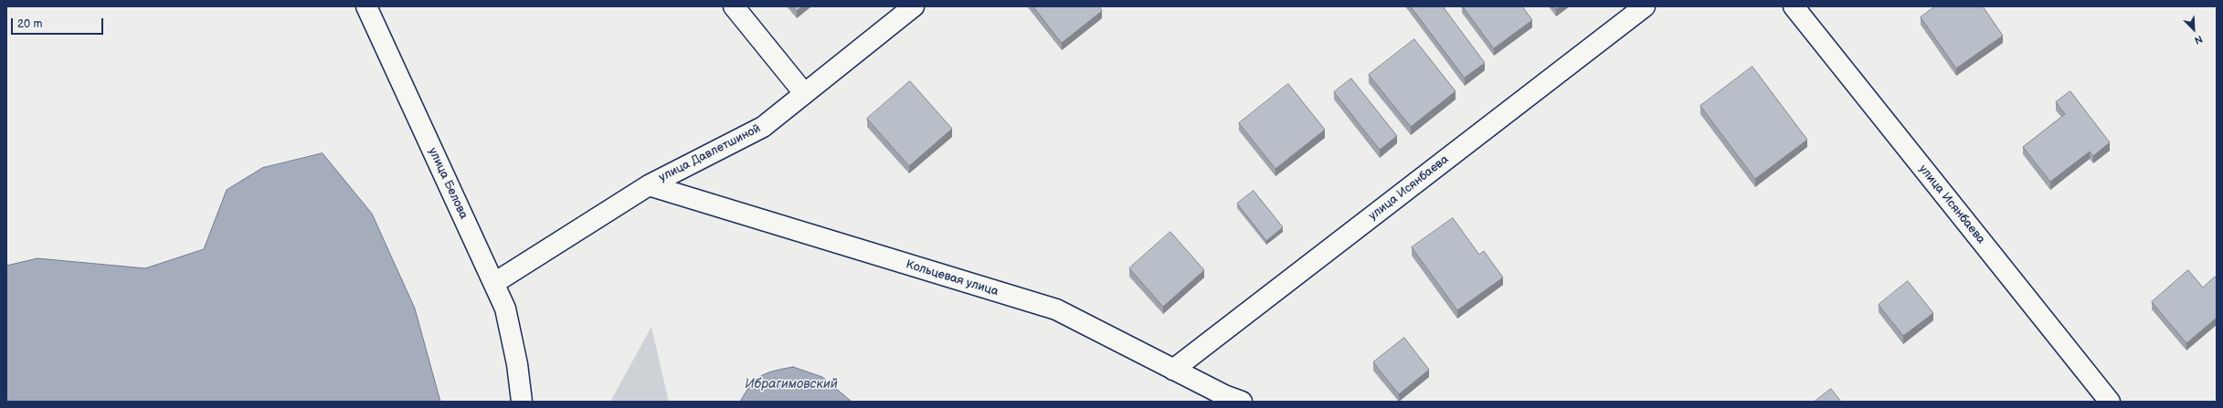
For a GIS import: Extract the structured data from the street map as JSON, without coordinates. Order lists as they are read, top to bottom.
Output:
{
  "streets": {
    "street": [
      "улица Давлетшиной",
      "улица Белова",
      "улица Исянбаева",
      "Кольцевая улица"
    ]
  },
  "crossings": [
    ["улица Давлетшиной", "улица Белова"],
    ["улица Давлетшиной", "Кольцевая улица"],
    ["улица Исянбаева", "Кольцевая улица"]
  ],
  "water": ["Ибрагимовский"],
  "scale_bar": "20 m",
  "north": "bottom right"
}
